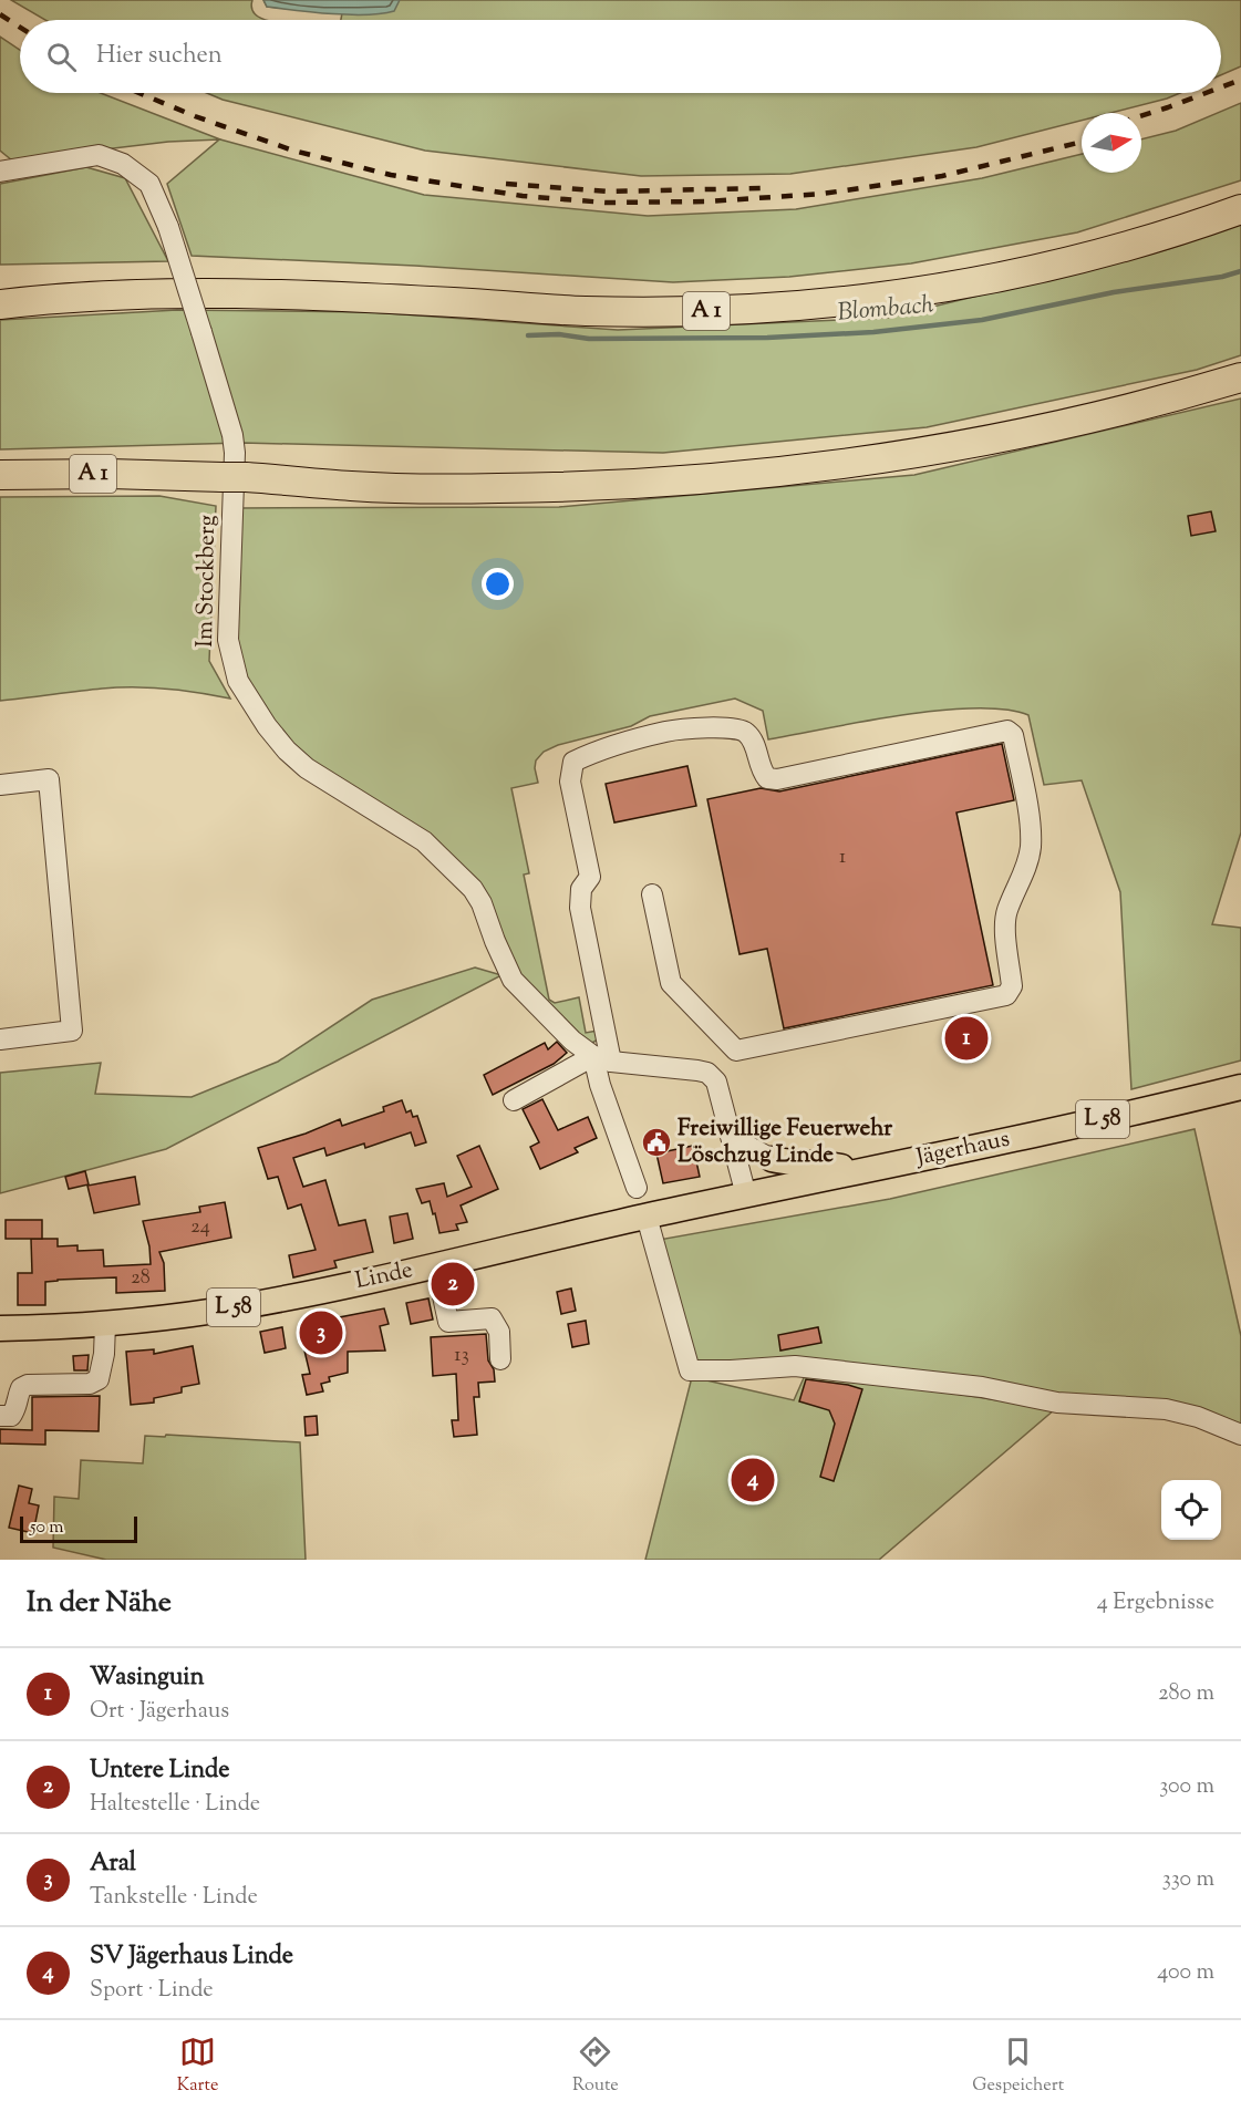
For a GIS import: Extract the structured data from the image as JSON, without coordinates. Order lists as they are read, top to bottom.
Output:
{
  "streets": {
    "highway": ["A 1"],
    "main road": ["L 58", "Jägerhaus", "Linde"],
    "street": ["Im Stockberg"]
  },
  "crossings": [
    ["Jägerhaus", "Linde"]
  ],
  "water": ["Blombach"],
  "places": {
    "public building": ["Freiwillige Feuerwehr Löschzug Linde"]
  },
  "house_numbers": [
    "1",
    "24",
    "28",
    "13"
  ],
  "scale_bar": "50 m",
  "north": "right",
  "page": {
    "search": "Hier suchen",
    "pins": [
      "1",
      "2",
      "3",
      "4"
    ],
    "scale": "50 m",
    "heading": ["In der Nähe", "4 Ergebnisse"],
    "list": [
      {
        "mark": "1",
        "name": "Wasinguin",
        "note": "Ort · Jägerhaus",
        "value": "280 m"
      },
      {
        "mark": "2",
        "name": "Untere Linde",
        "note": "Haltestelle · Linde",
        "value": "300 m"
      },
      {
        "mark": "3",
        "name": "Aral",
        "note": "Tankstelle · Linde",
        "value": "330 m"
      },
      {
        "mark": "4",
        "name": "SV Jägerhaus Linde",
        "note": "Sport · Linde",
        "value": "400 m"
      }
    ],
    "nav": ["Karte", "Route", "Gespeichert"]
  }
}
